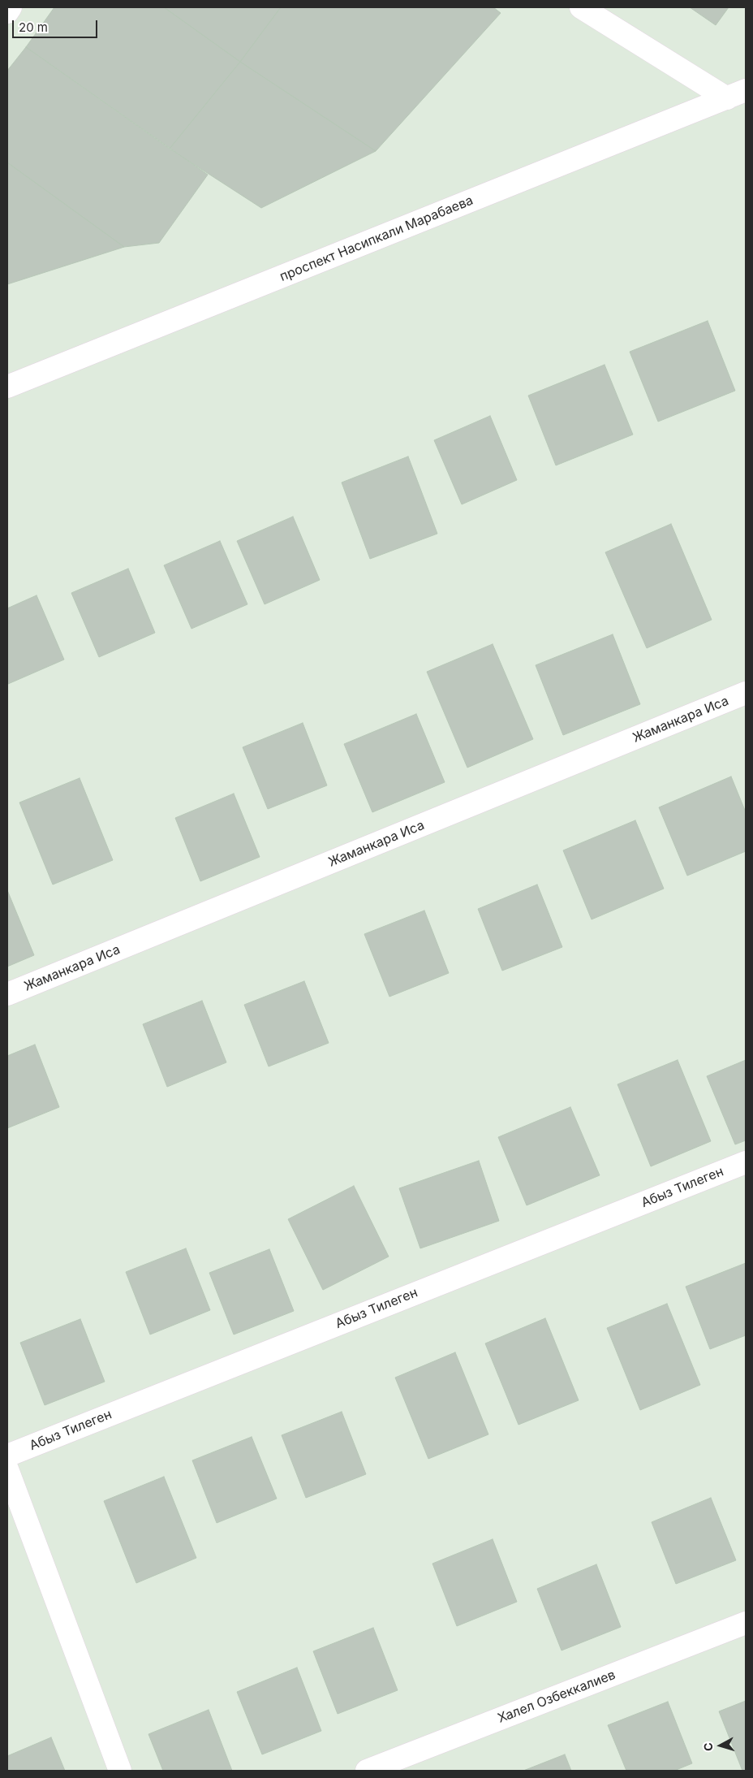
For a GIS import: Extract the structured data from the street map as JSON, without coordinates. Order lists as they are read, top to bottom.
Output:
{
  "streets": {
    "street": [
      "проспект Насипкали Марабаева",
      "Жаманкара Иса",
      "Абыз Тилеген",
      "Халел Озбеккалиев"
    ]
  },
  "scale_bar": "20 m",
  "north": "left"
}
